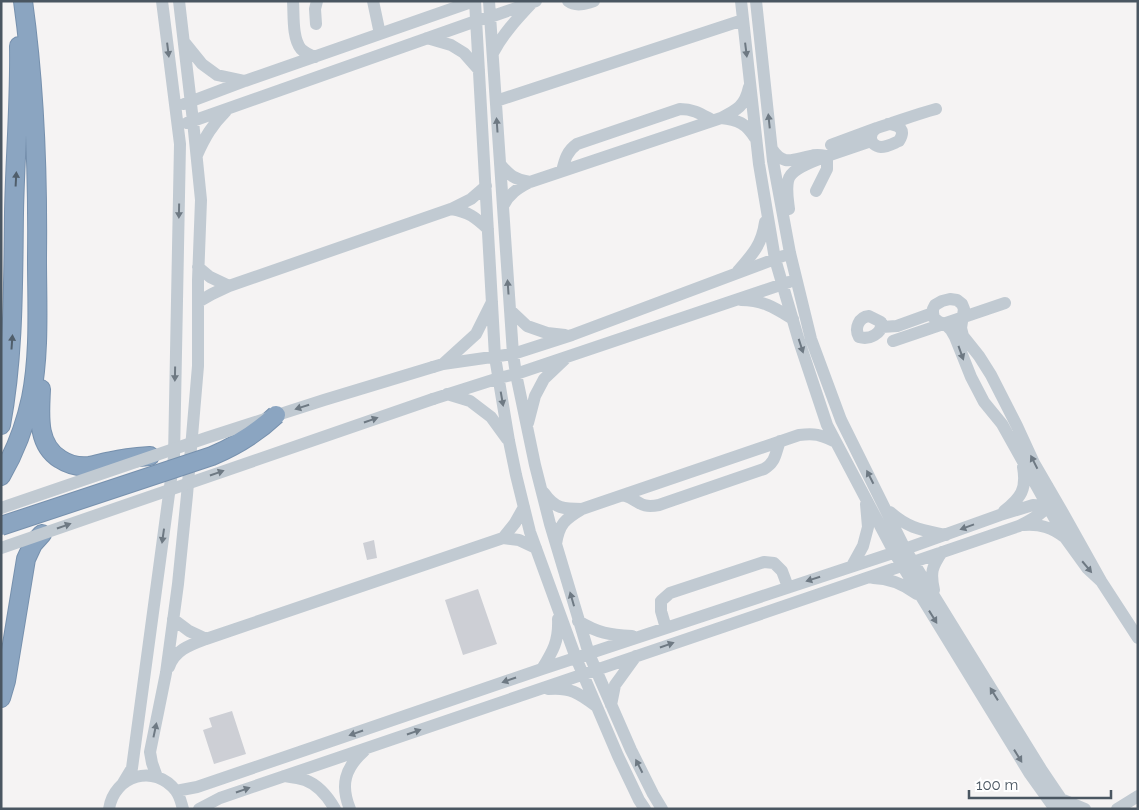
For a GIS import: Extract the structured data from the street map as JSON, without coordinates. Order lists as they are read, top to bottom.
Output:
{
  "scale_bar": "100 m"
}
